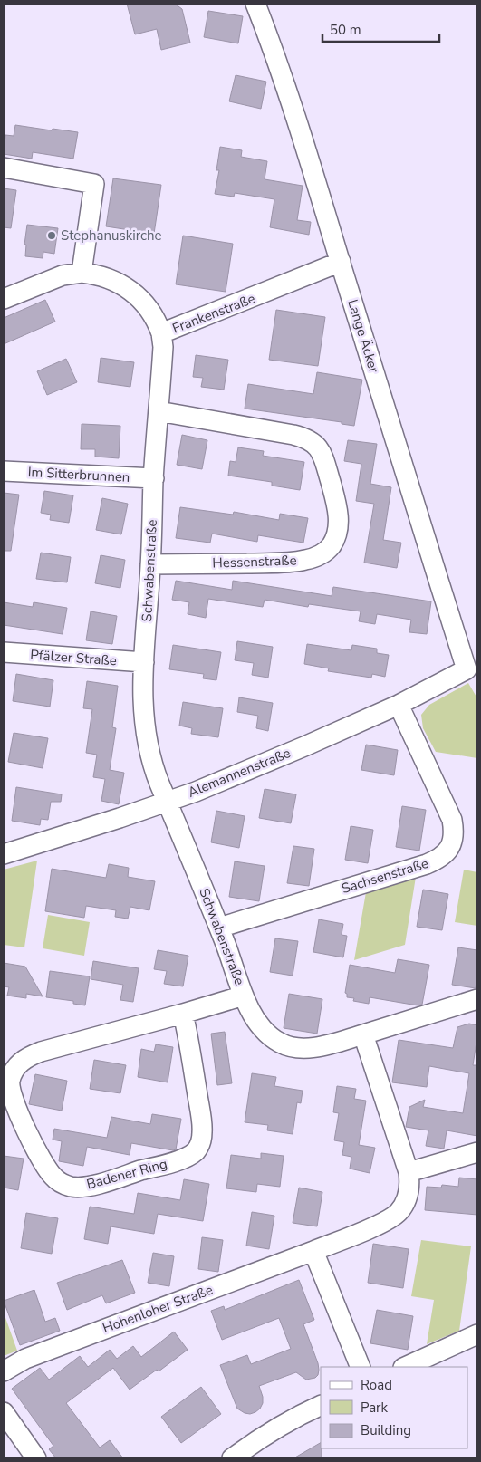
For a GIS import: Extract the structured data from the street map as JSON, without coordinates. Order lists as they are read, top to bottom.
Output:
{
  "streets": {
    "street": [
      "Frankenstraße",
      "Lange Äcker",
      "Im Sitterbrunnen",
      "Hessenstraße",
      "Schwabenstraße",
      "Pfälzer Straße",
      "Alemannenstraße",
      "Sachsenstraße",
      "Badener Ring",
      "Hohenloher Straße"
    ]
  },
  "crossings": [
    ["Frankenstraße", "Lange Äcker"],
    ["Frankenstraße", "Schwabenstraße"],
    ["Lange Äcker", "Alemannenstraße"],
    ["Im Sitterbrunnen", "Schwabenstraße"],
    ["Hessenstraße", "Schwabenstraße"],
    ["Schwabenstraße", "Pfälzer Straße"],
    ["Schwabenstraße", "Alemannenstraße"],
    ["Schwabenstraße", "Sachsenstraße"],
    ["Schwabenstraße", "Badener Ring"],
    ["Alemannenstraße", "Sachsenstraße"]
  ],
  "places": ["Stephanuskirche"],
  "legend": ["Road", "Park", "Building"],
  "scale_bar": "50 m"
}
